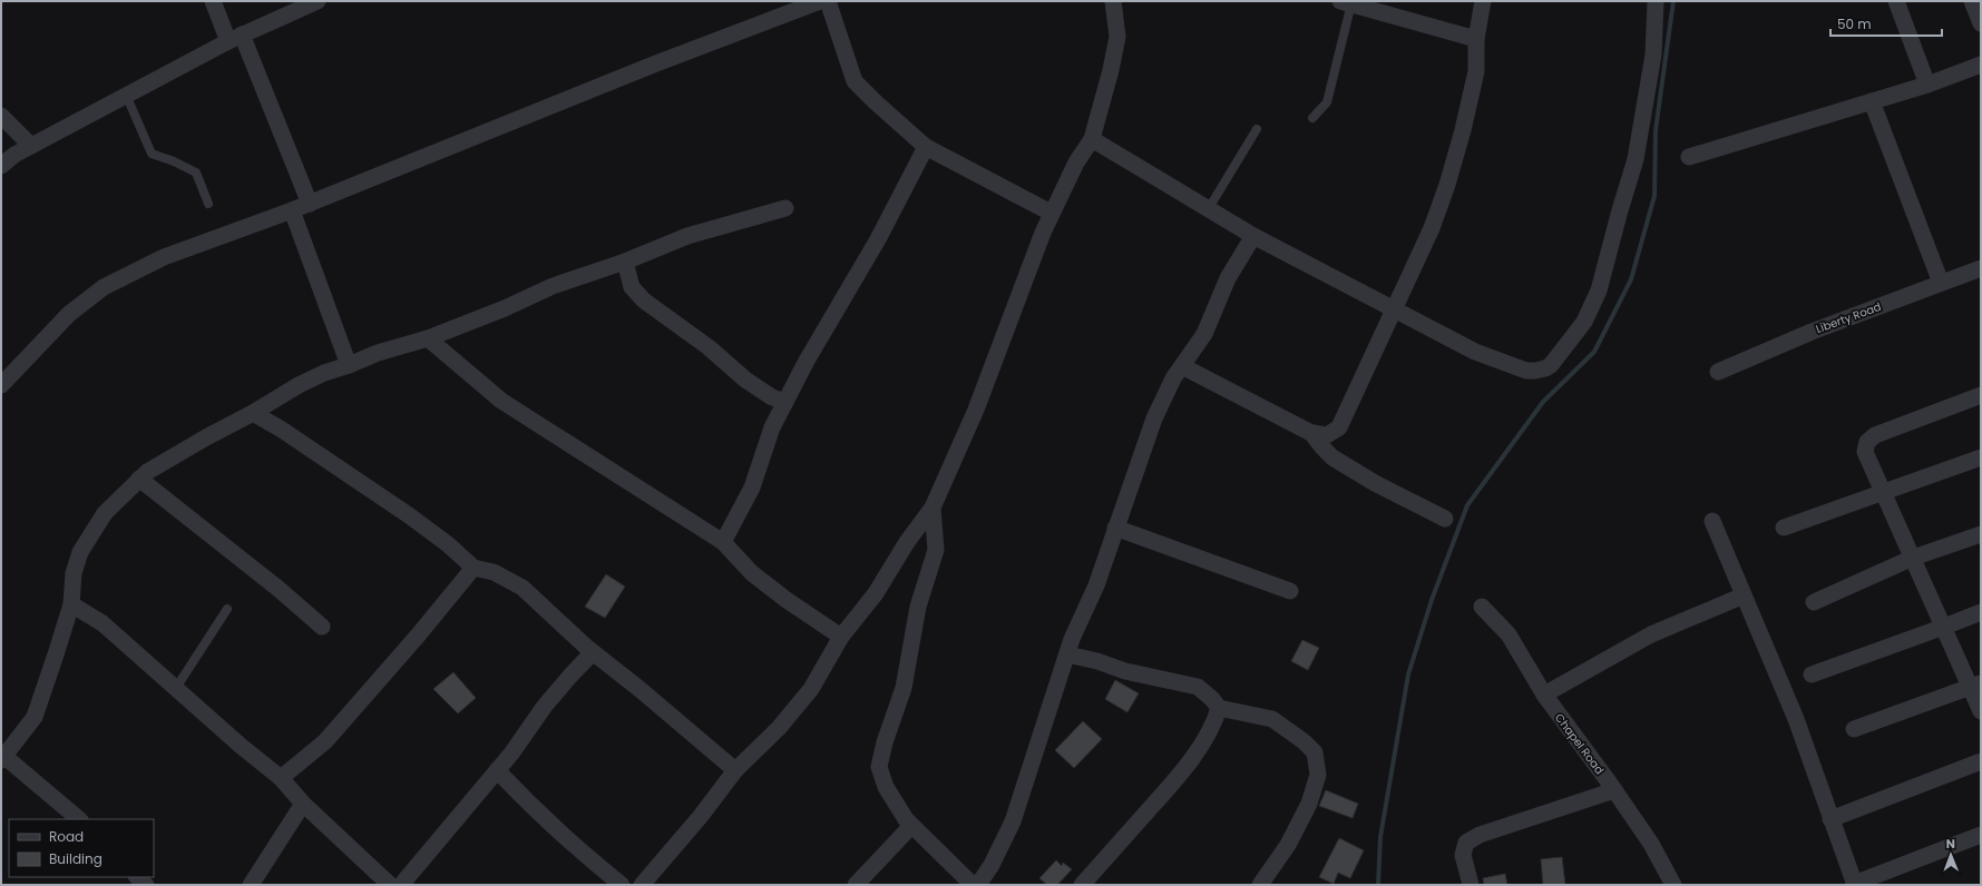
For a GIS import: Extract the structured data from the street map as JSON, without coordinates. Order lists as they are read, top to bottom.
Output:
{
  "streets": {
    "street": ["Liberty Road", "Chapel Road"]
  },
  "legend": ["Road", "Building"],
  "scale_bar": "50 m",
  "north": "top"
}
